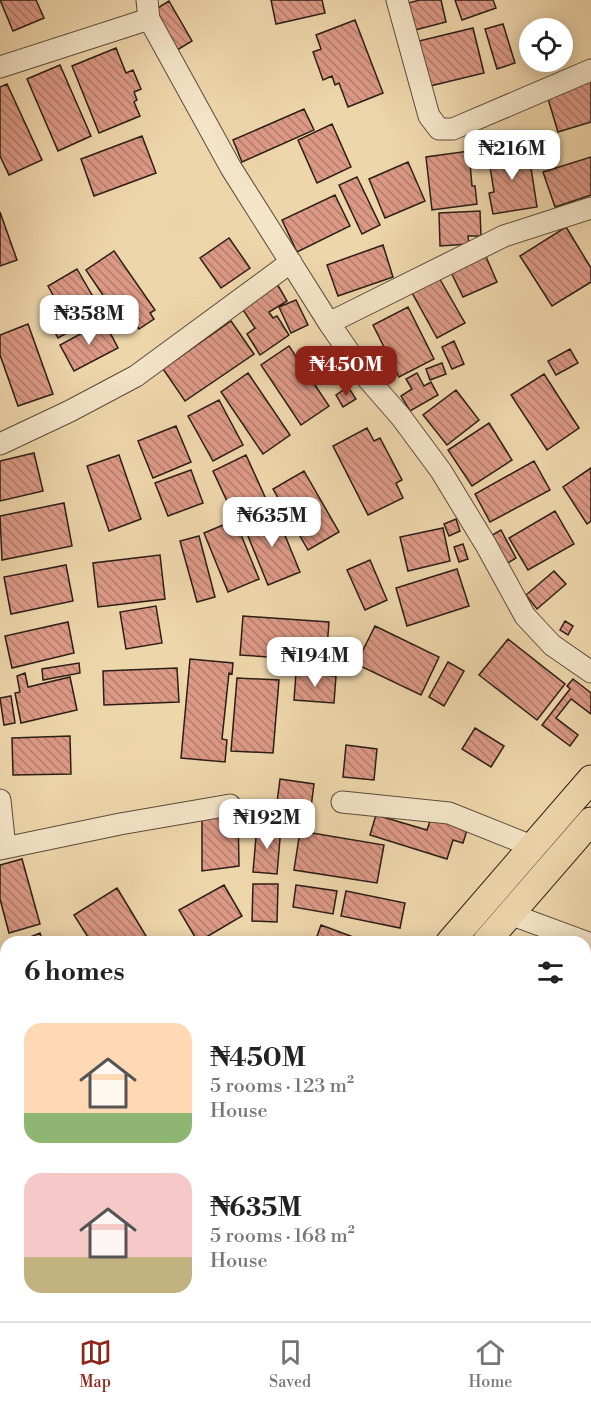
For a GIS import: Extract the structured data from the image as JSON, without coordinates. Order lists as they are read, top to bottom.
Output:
{
  "page": {
    "price": [
      "₦216M",
      "₦358M",
      "₦450M",
      "₦635M",
      "₦194M",
      "₦192M"
    ],
    "heading": "6 homes",
    "list": [
      {
        "name": "₦450M",
        "note": "5 rooms · 123 m² · House"
      },
      {
        "name": "₦635M",
        "note": "5 rooms · 168 m² · House"
      }
    ],
    "tabs": ["Map", "Saved", "Home"]
  }
}
